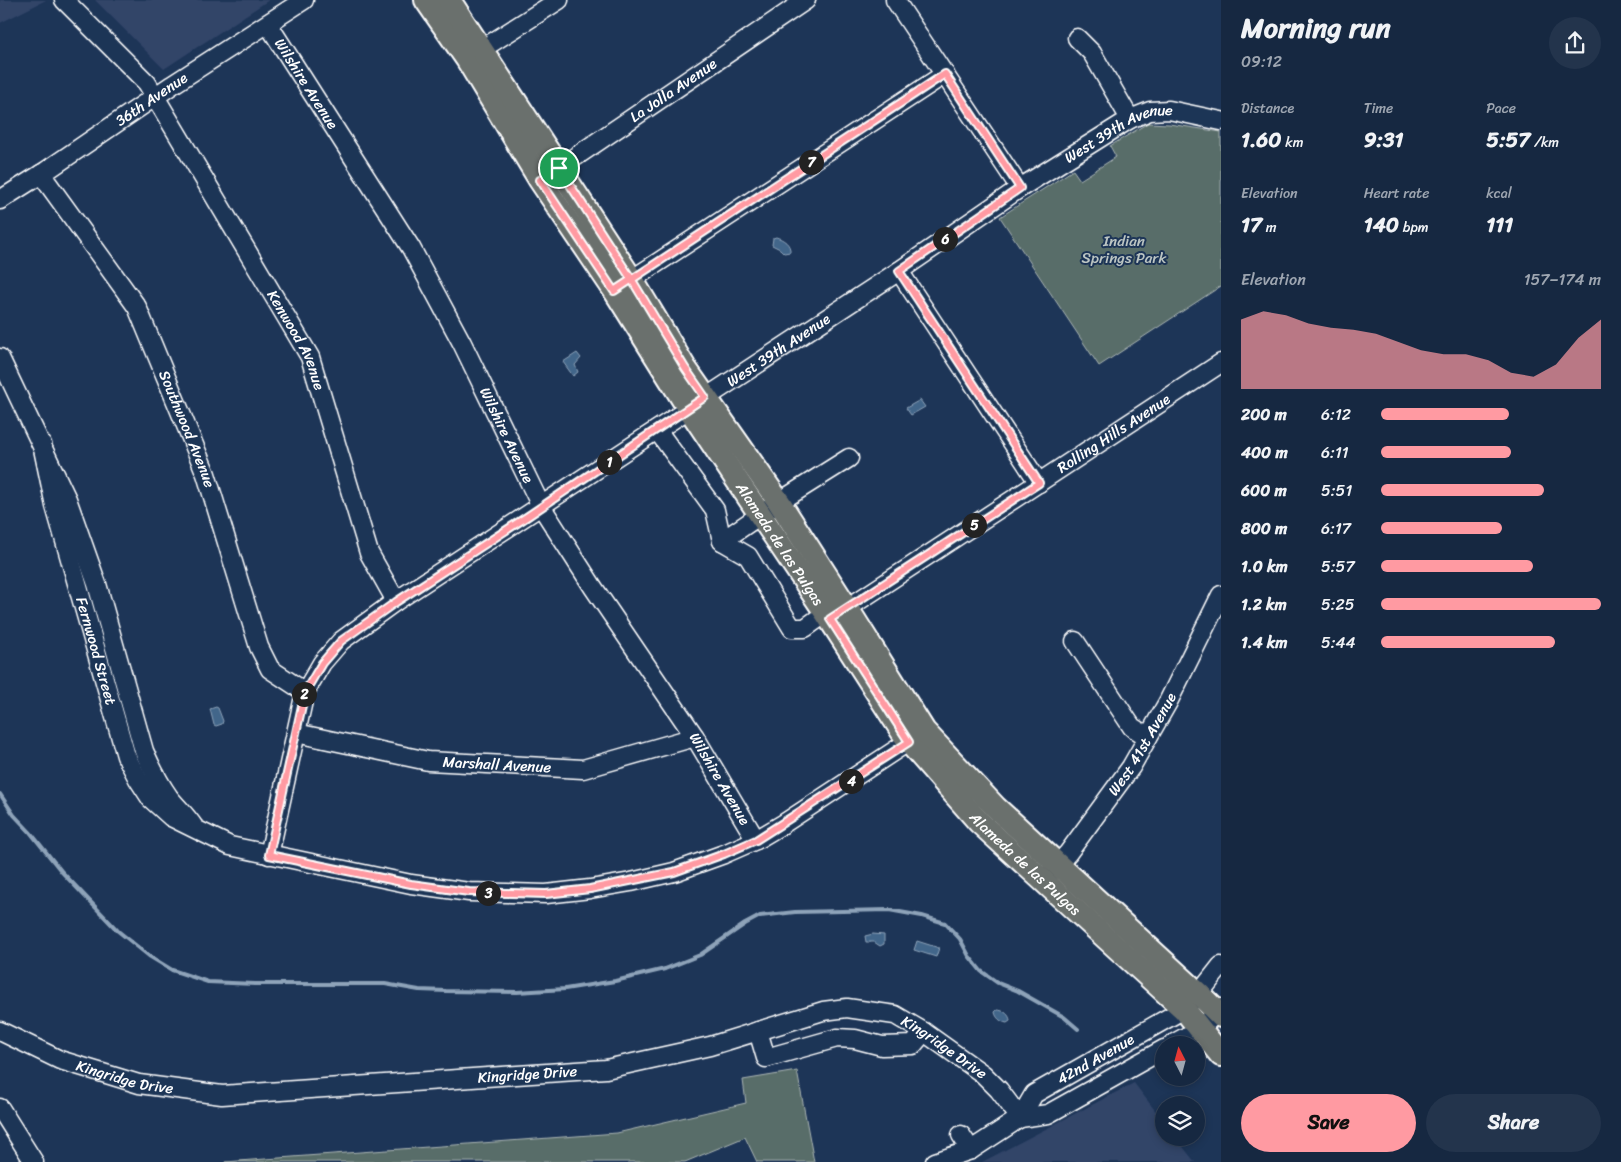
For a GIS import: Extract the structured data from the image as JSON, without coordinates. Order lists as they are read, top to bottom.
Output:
{
  "streets": {
    "main road": ["Alameda de las Pulgas"],
    "street": [
      "Wilshire Avenue",
      "La Jolla Avenue",
      "36th Avenue",
      "West 39th Avenue",
      "Kenwood Avenue",
      "Southwood Avenue",
      "Rolling Hills Avenue",
      "Fernwood Street",
      "West 41st Avenue",
      "Marshall Avenue",
      "Kingridge Drive",
      "42nd Avenue"
    ]
  },
  "crossings": [
    ["Wilshire Avenue", "36th Avenue"],
    ["Wilshire Avenue", "West 39th Avenue"],
    ["Wilshire Avenue", "Fernwood Street"],
    ["Wilshire Avenue", "Marshall Avenue"],
    ["La Jolla Avenue", "Alameda de las Pulgas"],
    ["36th Avenue", "Kenwood Avenue"],
    ["36th Avenue", "Southwood Avenue"],
    ["West 39th Avenue", "Kenwood Avenue"],
    ["West 39th Avenue", "Southwood Avenue"],
    ["West 39th Avenue", "Alameda de las Pulgas"],
    ["West 39th Avenue", "Fernwood Street"],
    ["West 39th Avenue", "Marshall Avenue"],
    ["Rolling Hills Avenue", "Alameda de las Pulgas"],
    ["Alameda de las Pulgas", "Fernwood Street"],
    ["Alameda de las Pulgas", "West 41st Avenue"],
    ["Alameda de las Pulgas", "42nd Avenue"],
    ["Kingridge Drive", "42nd Avenue"]
  ],
  "parks": ["Indian Springs Park"],
  "north": "top",
  "page": {
    "heading": ["Morning run", "09:12"],
    "stats": [
      ["Distance", "1.60 km"],
      ["Time", "9:31"],
      ["Pace", "5:57 /km"],
      ["Elevation", "17 m"],
      ["Heart rate", "140 bpm"],
      ["kcal", "111"]
    ],
    "pins": [
      "7",
      "6",
      "1",
      "5",
      "2",
      "4",
      "3"
    ],
    "chart": ["Elevation", "157–174 m"],
    "list": [
      {
        "name": "200 m",
        "note": "6:12"
      },
      {
        "name": "400 m",
        "note": "6:11"
      },
      {
        "name": "600 m",
        "note": "5:51"
      },
      {
        "name": "800 m",
        "note": "6:17"
      },
      {
        "name": "1.0 km",
        "note": "5:57"
      },
      {
        "name": "1.2 km",
        "note": "5:25"
      },
      {
        "name": "1.4 km",
        "note": "5:44"
      }
    ],
    "buttons": ["Save", "Share"]
  }
}
